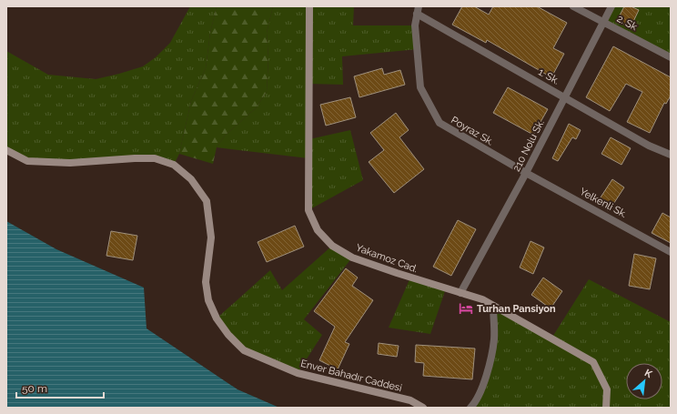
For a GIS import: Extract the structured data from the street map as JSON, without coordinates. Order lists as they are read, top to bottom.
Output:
{
  "streets": {
    "street": [
      "2. Sk",
      "1. Sk.",
      "Poyraz Sk.",
      "210 Nolu Sk.",
      "Yelkenli Sk.",
      "Yakamoz Cad.",
      "Enver Bahadır Caddesi"
    ]
  },
  "crossings": [
    ["2. Sk", "210 Nolu Sk."],
    ["1. Sk.", "Poyraz Sk."],
    ["1. Sk.", "210 Nolu Sk."],
    ["Poyraz Sk.", "210 Nolu Sk."],
    ["Poyraz Sk.", "Yelkenli Sk."],
    ["210 Nolu Sk.", "Yelkenli Sk."],
    ["210 Nolu Sk.", "Yakamoz Cad."]
  ],
  "places": {
    "hotel": ["Turhan Pansiyon"]
  },
  "scale_bar": "50 m",
  "north": "top right"
}
